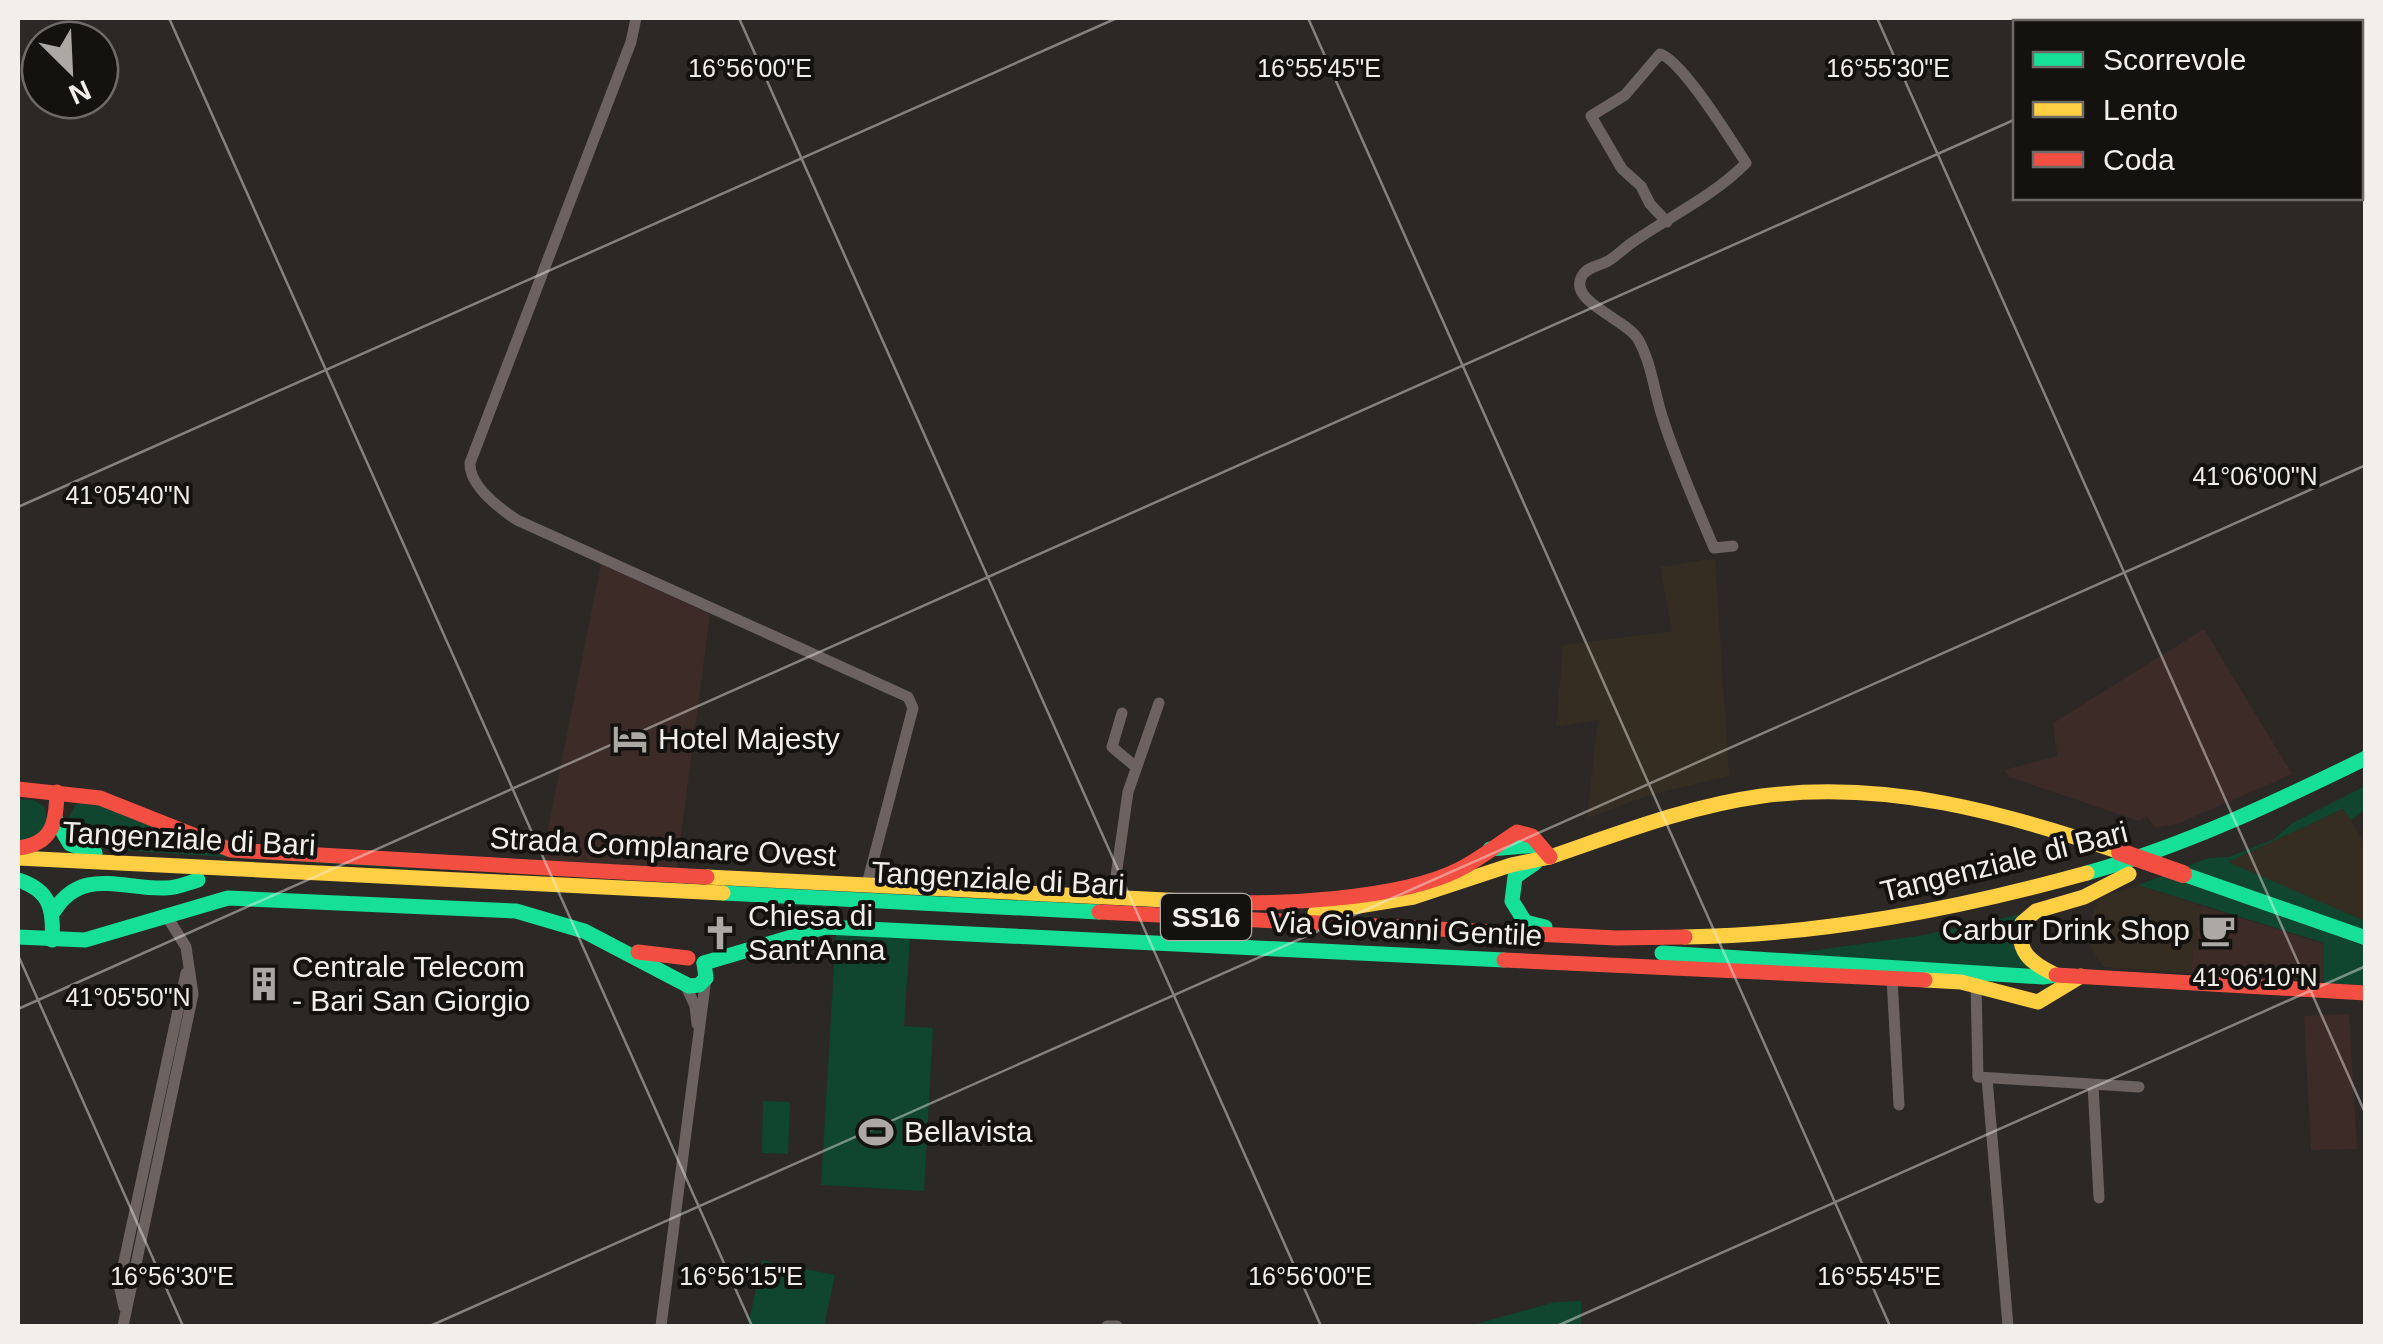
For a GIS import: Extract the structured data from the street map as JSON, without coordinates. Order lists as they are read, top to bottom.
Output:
{
  "streets": {
    "main road": [
      "Tangenziale di Bari",
      "Strada Complanare Ovest",
      "SS16",
      "Via Giovanni Gentile"
    ]
  },
  "crossings": [
    ["Tangenziale di Bari", "SS16"],
    ["Strada Complanare Ovest", "SS16"]
  ],
  "places": {
    "hotel": ["Hotel Majesty"],
    "cafe": ["Carbur Drink Shop"],
    "church": ["Chiesa di Sant'Anna"],
    "building": ["Centrale Telecom - Bari San Giorgio"],
    "sports": ["Bellavista"]
  },
  "legend": ["Scorrevole", "Lento", "Coda"],
  "north": "bottom right",
  "coordinates": [
    "16°56'00\"E",
    "16°55'45\"E",
    "16°55'30\"E",
    "41°06'00\"N",
    "41°05'40\"N",
    "41°06'10\"N",
    "41°05'50\"N",
    "16°56'30\"E",
    "16°56'15\"E"
  ]
}
